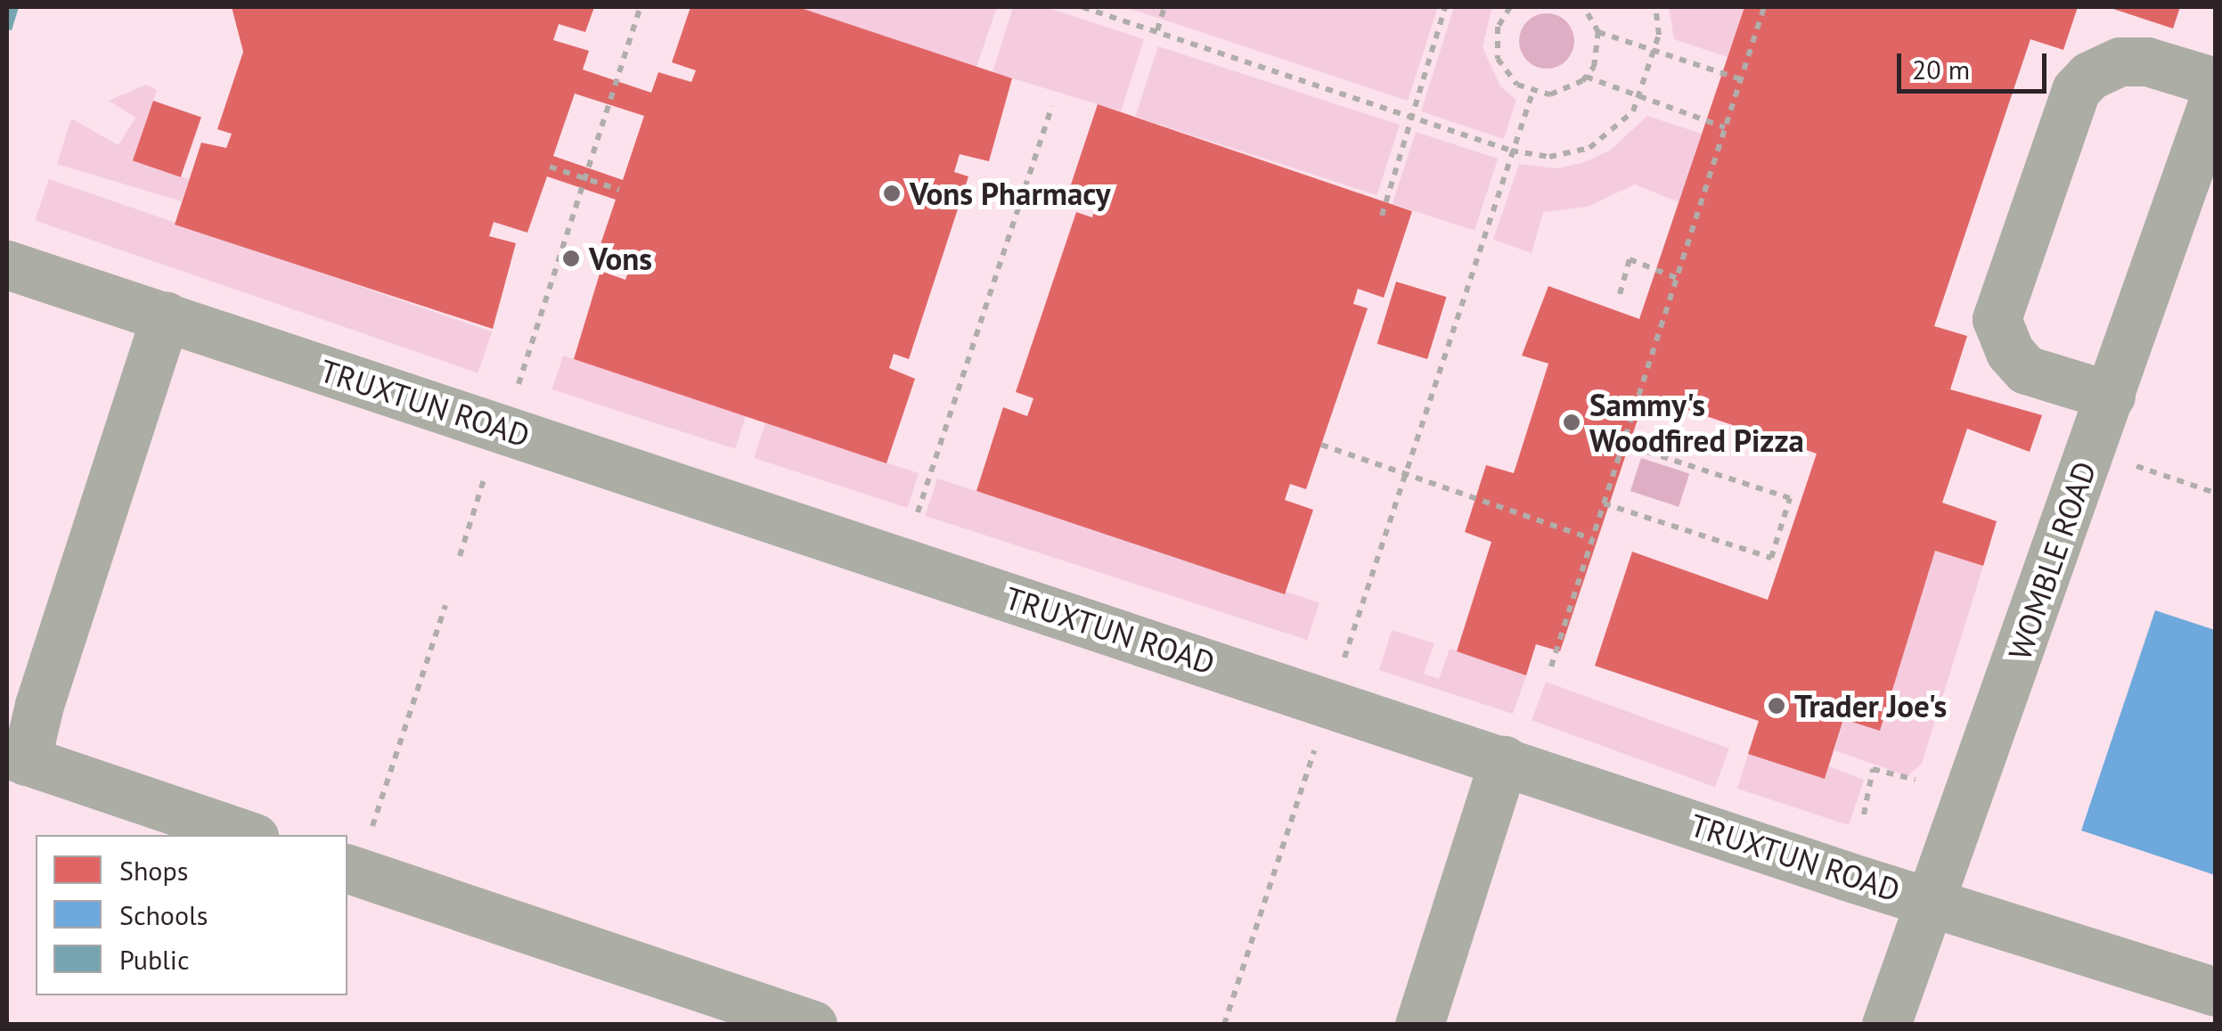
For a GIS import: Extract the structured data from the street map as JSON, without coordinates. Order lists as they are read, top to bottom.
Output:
{
  "streets": {
    "street": ["TRUXTUN ROAD", "WOMBLE ROAD"]
  },
  "crossings": [
    ["TRUXTUN ROAD", "WOMBLE ROAD"]
  ],
  "places": [
    "Vons Pharmacy",
    "Vons",
    "Sammy's Woodfired Pizza",
    "Trader Joe's"
  ],
  "legend": ["Shops", "Schools", "Public"],
  "scale_bar": "20 m"
}
